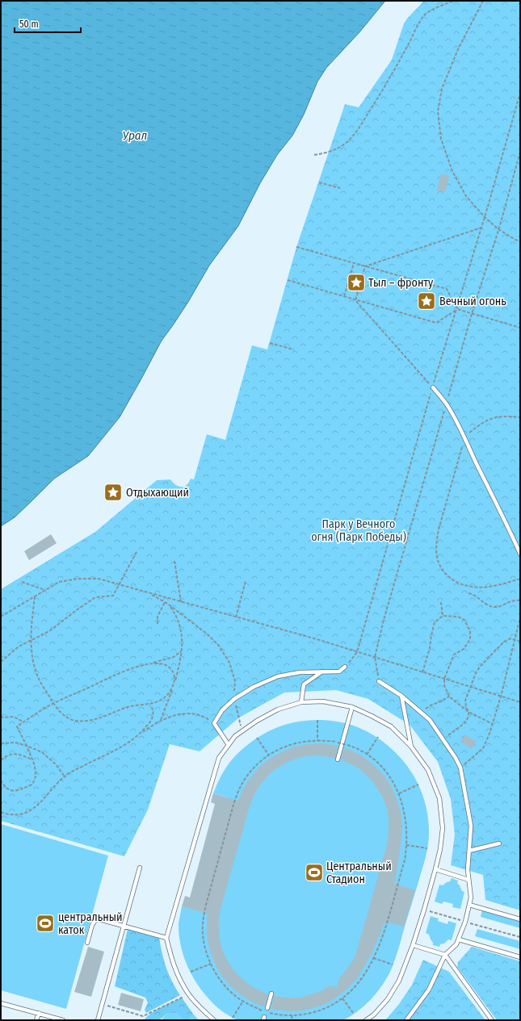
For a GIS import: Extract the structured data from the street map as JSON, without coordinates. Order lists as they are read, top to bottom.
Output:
{
  "water": ["Урал"],
  "parks": ["Парк у Вечного огня (Парк Победы)"],
  "places": {
    "place": ["Тыл – фронту", "Вечный огонь", "Отдыхающий"],
    "sports": ["Центральный Стадион", "центральный каток"]
  },
  "scale_bar": "50 m"
}
